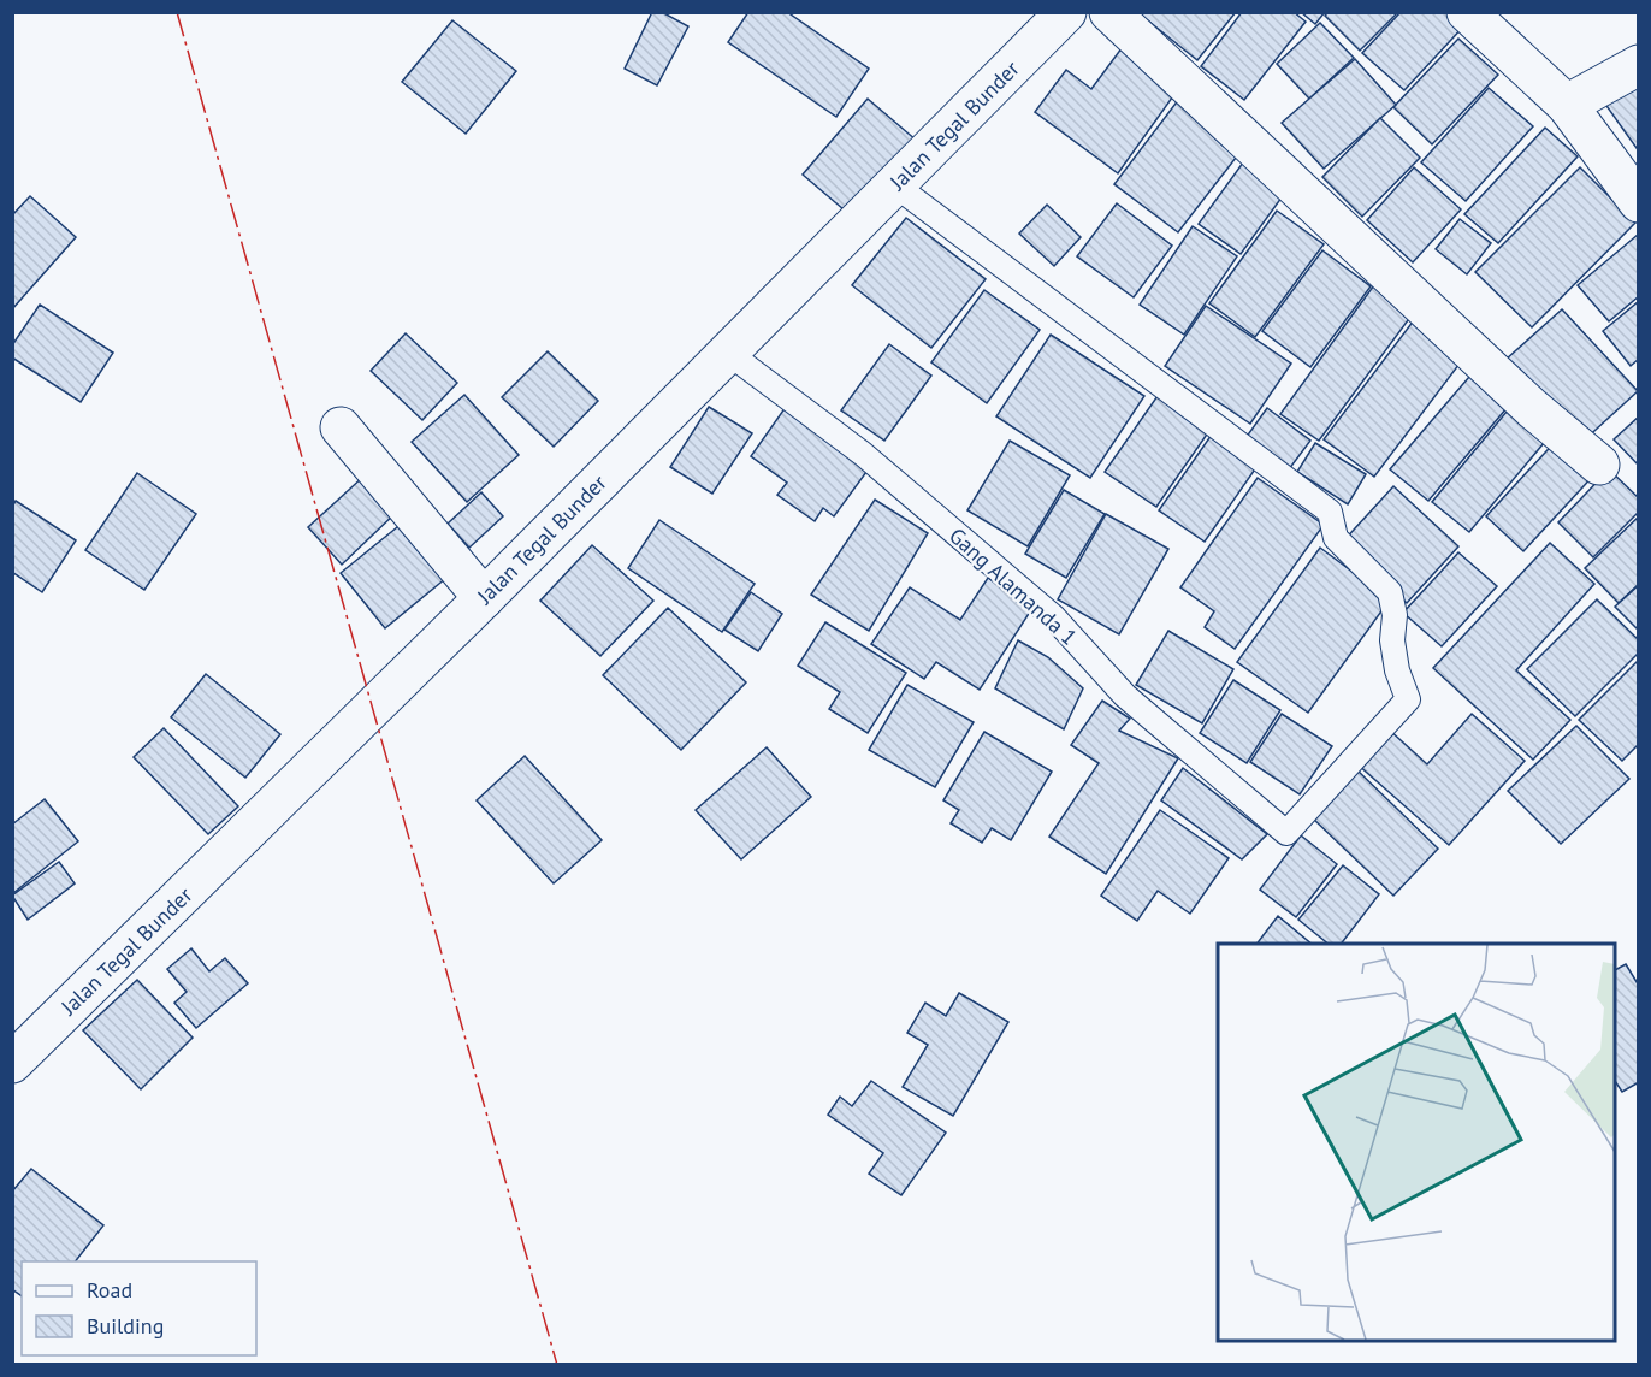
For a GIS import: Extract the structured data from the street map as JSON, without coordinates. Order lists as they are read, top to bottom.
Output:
{
  "streets": {
    "street": ["Jalan Tegal Bunder"],
    "lane": ["Gang Alamanda 1"]
  },
  "crossings": [
    ["Jalan Tegal Bunder", "Gang Alamanda 1"]
  ],
  "legend": ["Road", "Building"]
}
